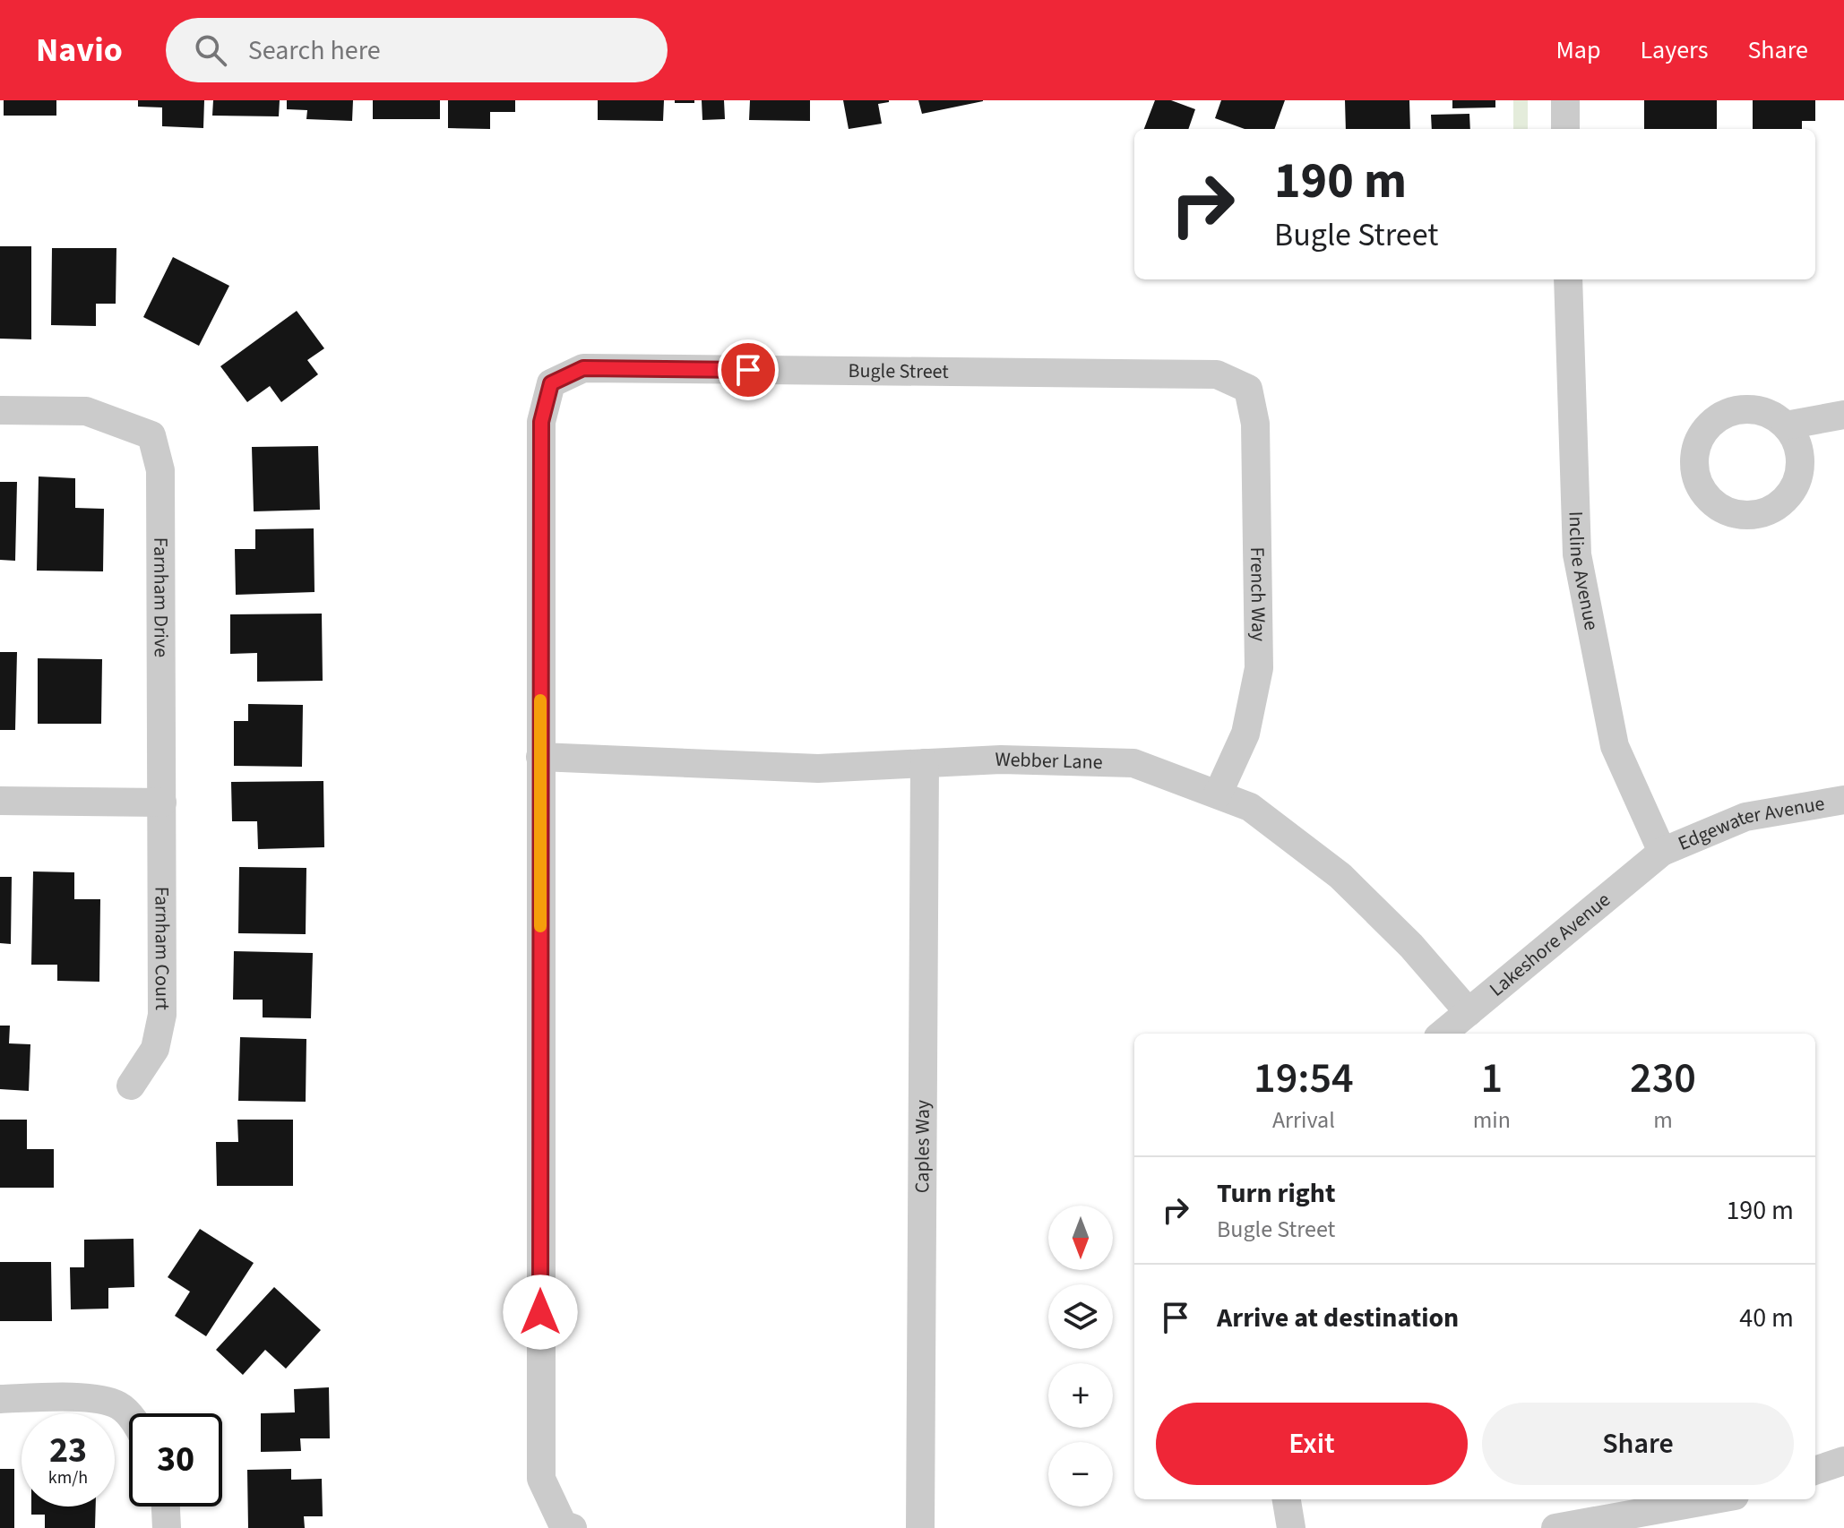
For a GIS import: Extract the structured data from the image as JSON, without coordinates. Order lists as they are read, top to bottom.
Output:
{
  "streets": {
    "street": [
      "Bugle Street",
      "Incline Avenue",
      "French Way",
      "Farnham Drive",
      "Webber Lane",
      "Edgewater Avenue",
      "Lakeshore Avenue",
      "Farnham Court",
      "Caples Way"
    ]
  },
  "crossings": [
    ["Bugle Street", "French Way"],
    ["Bugle Street", "Webber Lane"],
    ["Incline Avenue", "Edgewater Avenue"],
    ["Incline Avenue", "Lakeshore Avenue"],
    ["French Way", "Webber Lane"],
    ["Farnham Drive", "Farnham Court"],
    ["Webber Lane", "Lakeshore Avenue"],
    ["Webber Lane", "Caples Way"],
    ["Edgewater Avenue", "Lakeshore Avenue"]
  ],
  "north": "bottom",
  "page": {
    "header": "Navio",
    "search": "Search here",
    "nav": ["Map", "Layers", "Share"],
    "turn": ["190 m", "Bugle Street"],
    "eta": [
      "19:54",
      "Arrival",
      "1",
      "min",
      "230",
      "m"
    ],
    "list": [
      {
        "name": "Turn right",
        "note": "Bugle Street",
        "value": "190 m"
      },
      {
        "name": "Arrive at destination",
        "value": "40 m"
      }
    ],
    "map_buttons": ["+", "−"],
    "buttons": ["Exit", "Share"],
    "speed": "23 km/h",
    "limit": "30"
  }
}
